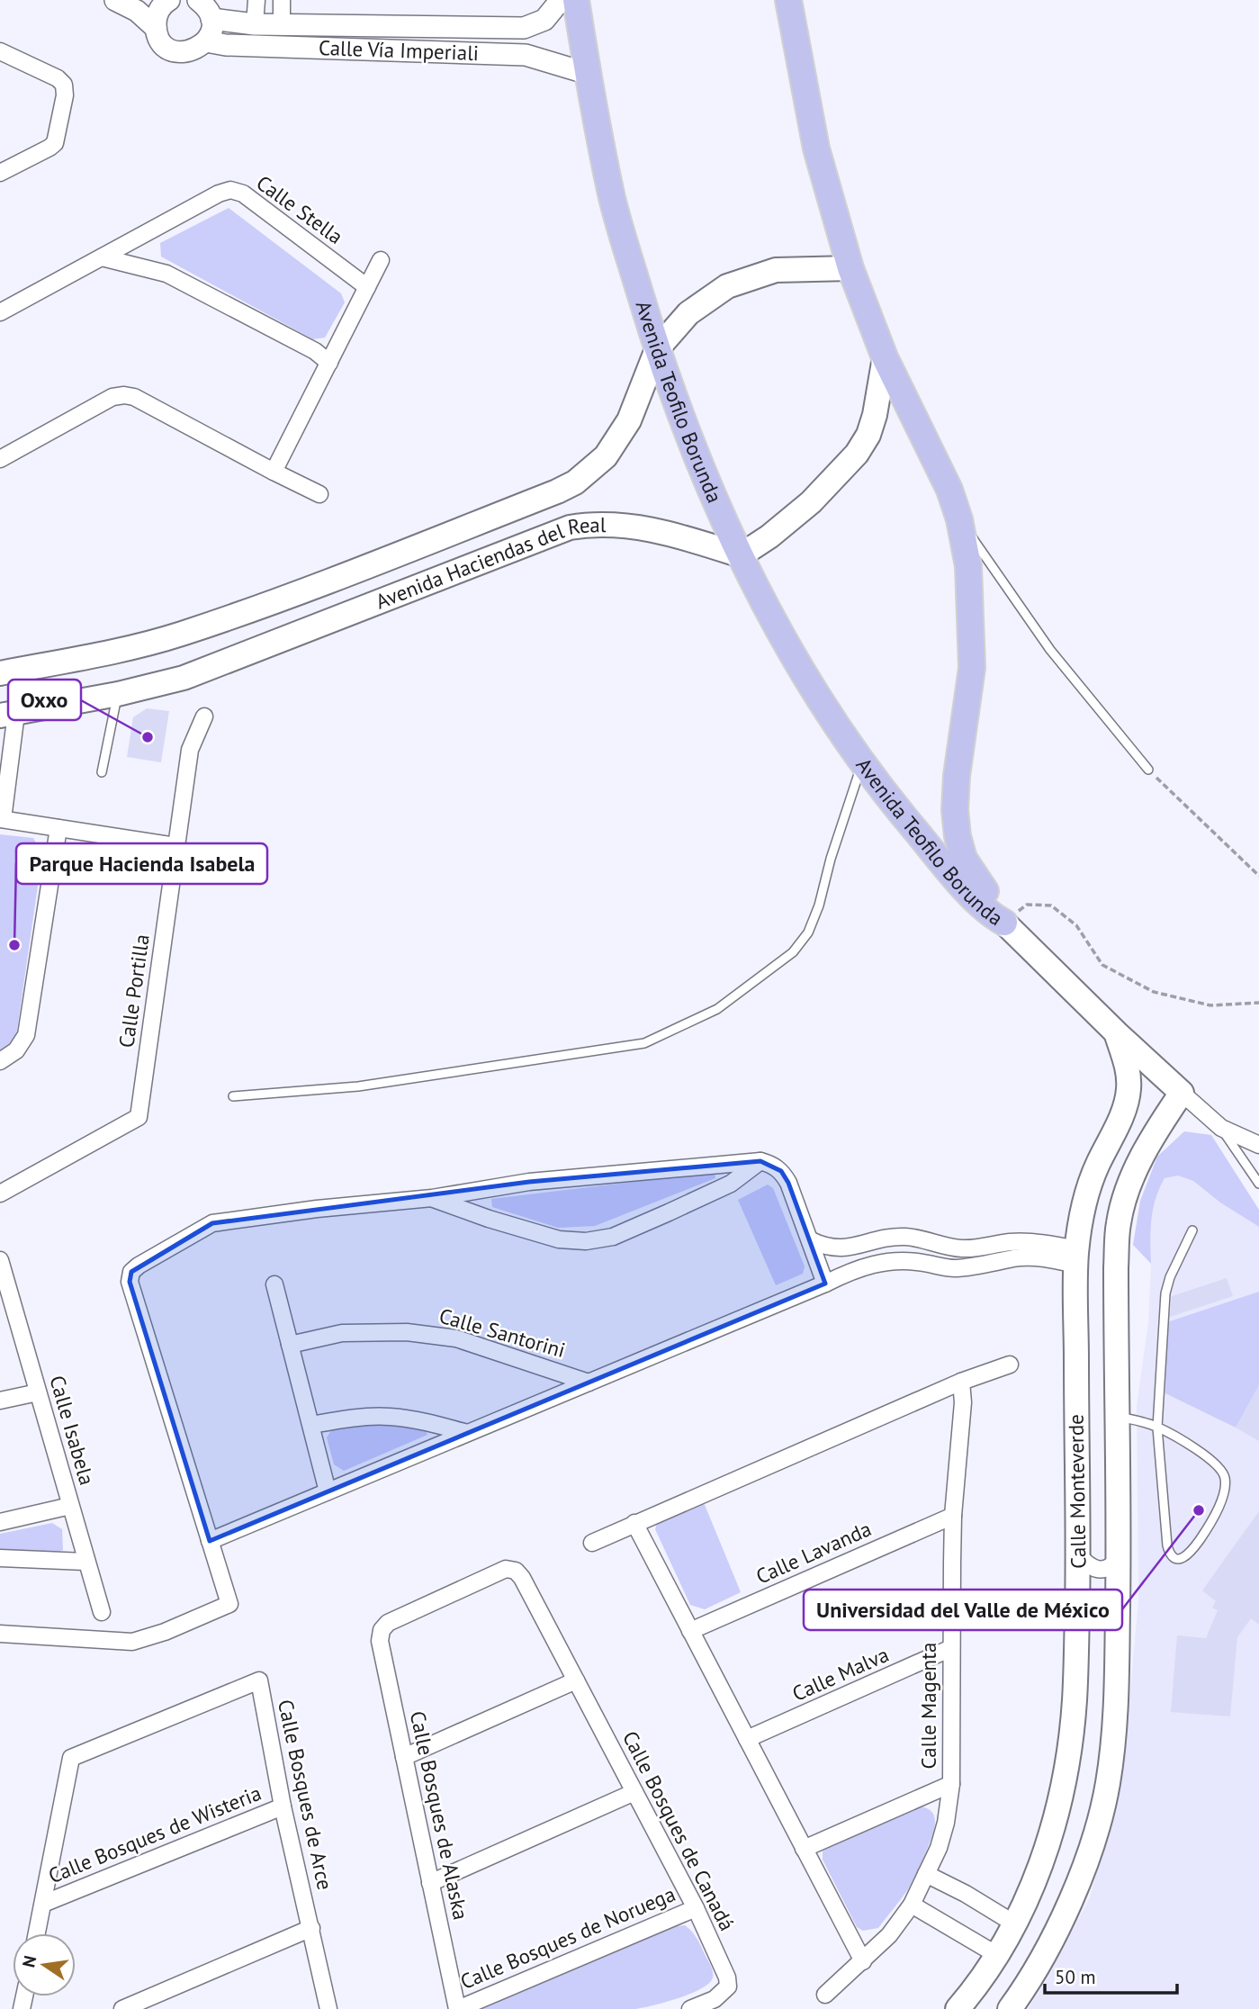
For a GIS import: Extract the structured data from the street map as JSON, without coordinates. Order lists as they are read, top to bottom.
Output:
{
  "streets": {
    "main road": ["Avenida Teofilo Borunda", "Avenida Haciendas del Real", "Calle Monteverde"],
    "street": [
      "Calle Vía Imperiali",
      "Calle Stella",
      "Calle Portilla",
      "Calle Santorini",
      "Calle Isabela",
      "Calle Lavanda",
      "Calle Malva",
      "Calle Magenta",
      "Calle Bosques de Arce",
      "Calle Bosques de Alaska",
      "Calle Bosques de Canadá",
      "Calle Bosques de Wisteria",
      "Calle Bosques de Noruega"
    ]
  },
  "crossings": [
    ["Calle Vía Imperiali", "Avenida Teofilo Borunda"],
    ["Avenida Teofilo Borunda", "Avenida Haciendas del Real"],
    ["Calle Lavanda", "Calle Magenta"],
    ["Calle Malva", "Calle Magenta"],
    ["Calle Bosques de Arce", "Calle Bosques de Wisteria"],
    ["Calle Bosques de Alaska", "Calle Bosques de Canadá"],
    ["Calle Bosques de Alaska", "Calle Bosques de Noruega"],
    ["Calle Bosques de Canadá", "Calle Bosques de Noruega"]
  ],
  "places": ["Oxxo", "Parque Hacienda Isabela", "Universidad del Valle de México"],
  "scale_bar": "50 m",
  "north": "left"
}
